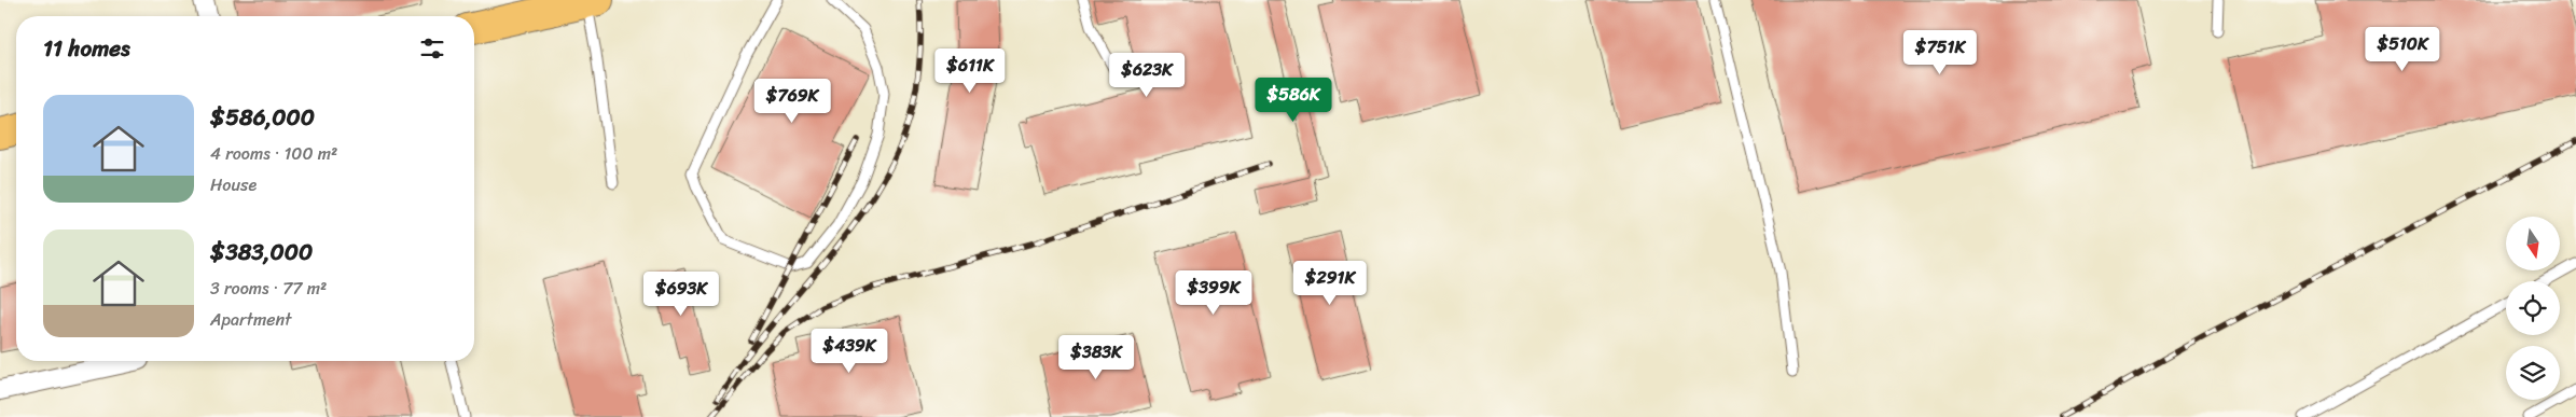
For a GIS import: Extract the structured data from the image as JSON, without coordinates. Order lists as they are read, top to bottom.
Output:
{
  "north": "bottom",
  "page": {
    "heading": "11 homes",
    "price": [
      "$510K",
      "$751K",
      "$611K",
      "$623K",
      "$586K",
      "$769K",
      "$291K",
      "$399K",
      "$693K",
      "$439K",
      "$383K"
    ],
    "list": [
      {
        "name": "$586,000",
        "note": "4 rooms · 100 m² · House"
      },
      {
        "name": "$383,000",
        "note": "3 rooms · 77 m² · Apartment"
      }
    ]
  }
}
